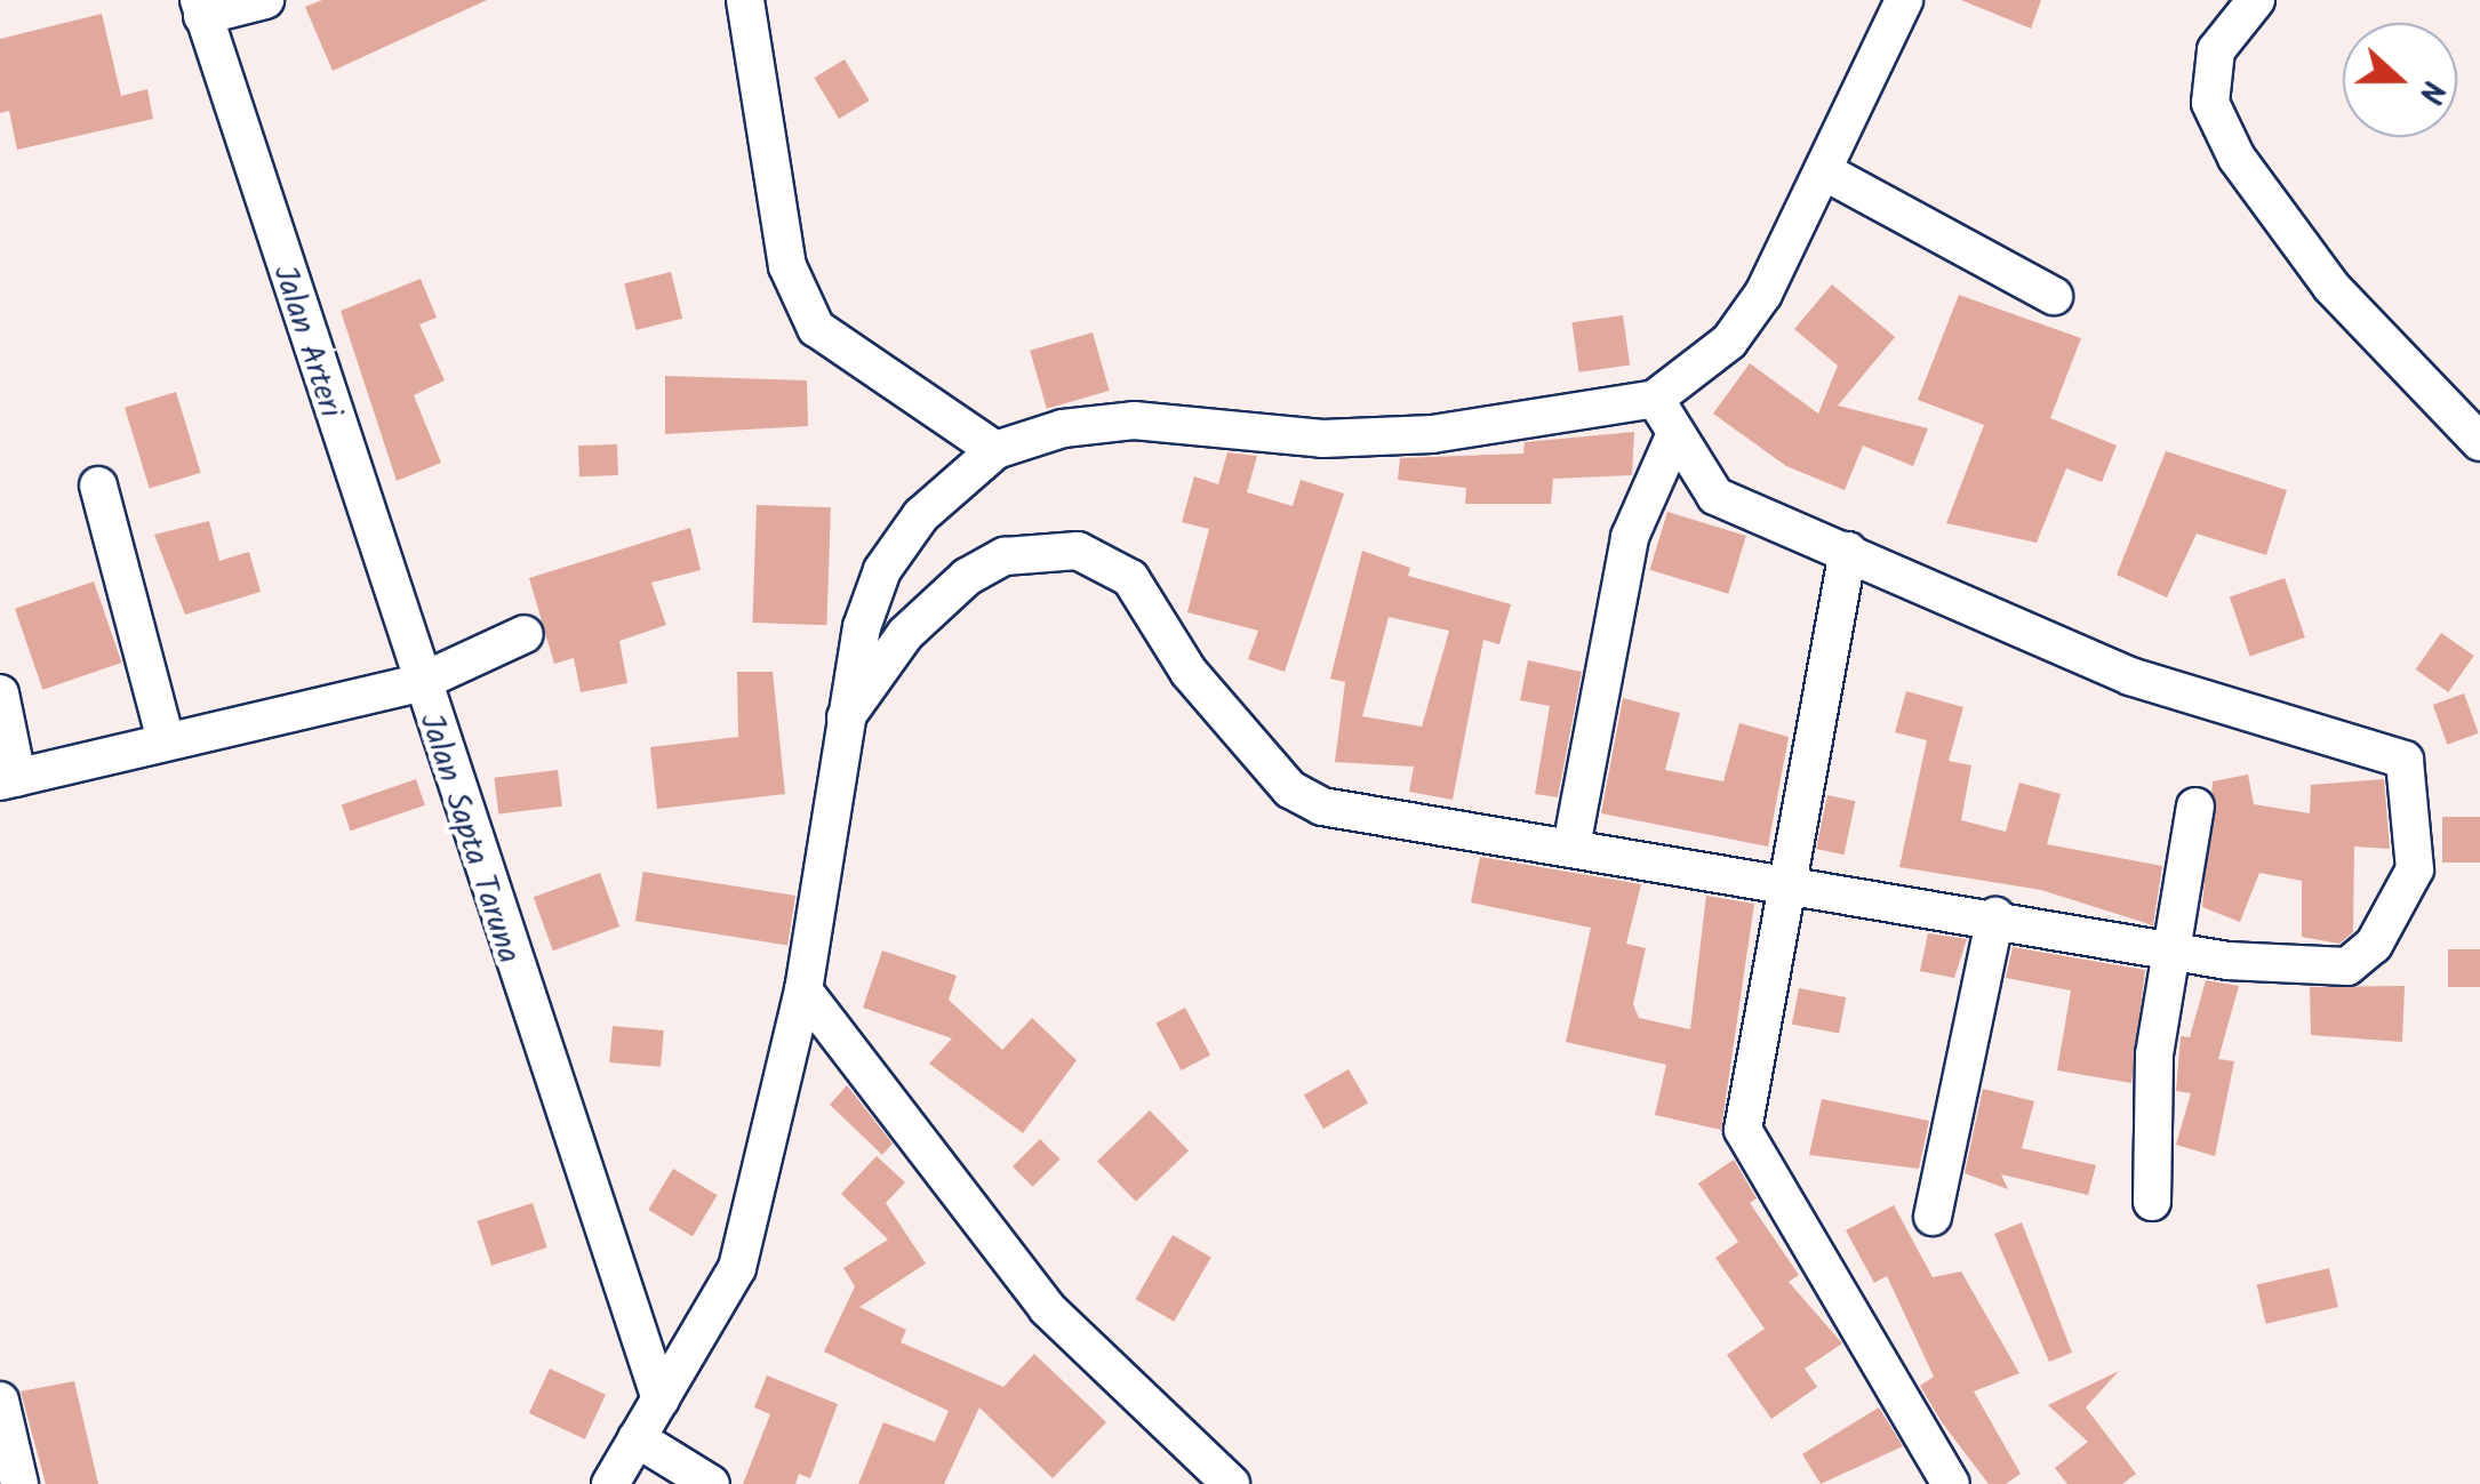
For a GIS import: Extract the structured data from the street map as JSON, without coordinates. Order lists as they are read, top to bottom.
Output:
{
  "streets": {
    "street": ["Jalan Arteri", "Jalan Sapta Taruna"]
  },
  "crossings": [
    ["Jalan Arteri", "Jalan Sapta Taruna"]
  ],
  "north": "right"
}
